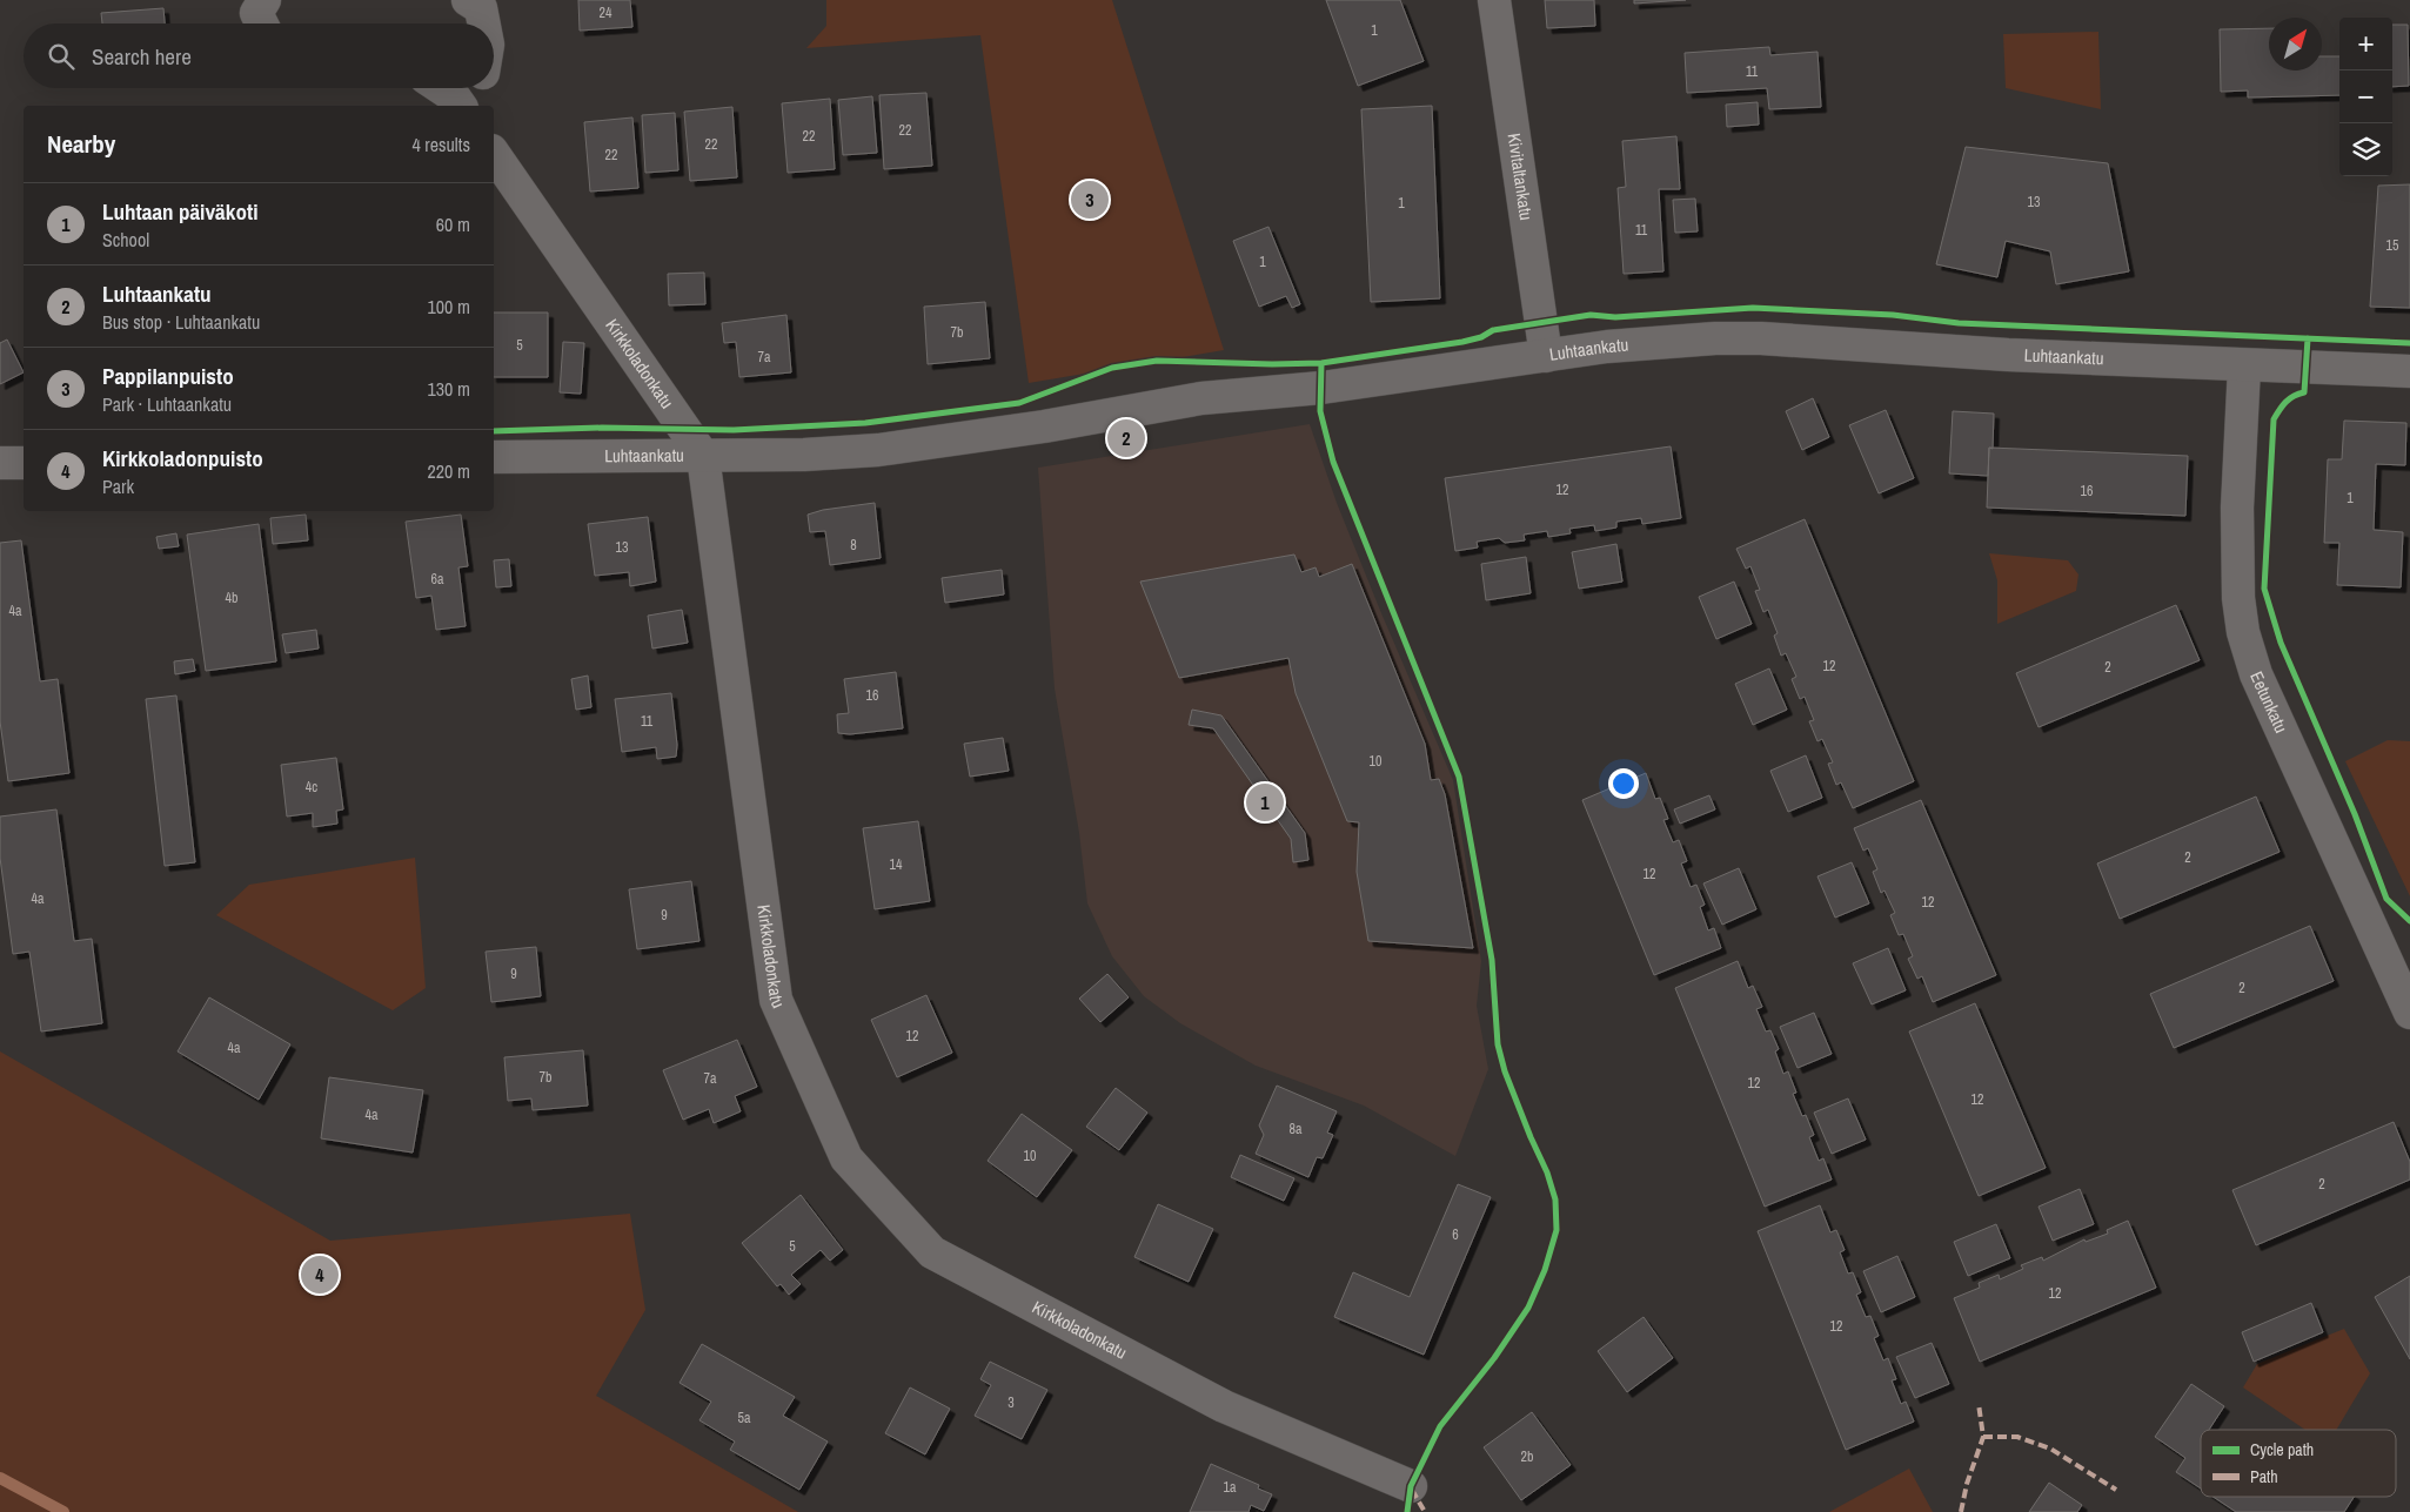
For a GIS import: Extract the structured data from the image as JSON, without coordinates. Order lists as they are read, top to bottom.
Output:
{
  "streets": {
    "street": [
      "Kivitaltankatu",
      "Luhtaankatu",
      "Kirkkoladonkatu",
      "Eetunkatu"
    ]
  },
  "crossings": [
    ["Kivitaltankatu", "Luhtaankatu"],
    ["Luhtaankatu", "Kirkkoladonkatu"],
    ["Luhtaankatu", "Eetunkatu"]
  ],
  "house_numbers": [
    "24",
    "1",
    "11",
    "22",
    "22",
    "22",
    "22",
    "13",
    "1",
    "11",
    "15",
    "1",
    "7b",
    "5",
    "7a",
    "12",
    "16",
    "1",
    "8",
    "13",
    "6a",
    "4b",
    "4a",
    "12",
    "2",
    "16",
    "11",
    "10",
    "4c",
    "2",
    "14",
    "12",
    "4a",
    "12",
    "9",
    "9",
    "2",
    "12",
    "4a",
    "7b",
    "7a",
    "12",
    "12",
    "4a",
    "8a",
    "10",
    "2",
    "6",
    "5",
    "12",
    "12",
    "3",
    "5a",
    "2b",
    "1a"
  ],
  "legend": ["Cycle path", "Path"],
  "north": "top right",
  "page": {
    "map_buttons": ["+", "−"],
    "search": "Search here",
    "heading": ["Nearby", "4 results"],
    "pins": [
      "3",
      "2",
      "1",
      "4"
    ],
    "list": [
      {
        "mark": "1",
        "name": "Luhtaan päiväkoti",
        "note": "School",
        "value": "60 m"
      },
      {
        "mark": "2",
        "name": "Luhtaankatu",
        "note": "Bus stop · Luhtaankatu",
        "value": "100 m"
      },
      {
        "mark": "3",
        "name": "Pappilanpuisto",
        "note": "Park · Luhtaankatu",
        "value": "130 m"
      },
      {
        "mark": "4",
        "name": "Kirkkoladonpuisto",
        "note": "Park",
        "value": "220 m"
      }
    ]
  }
}
